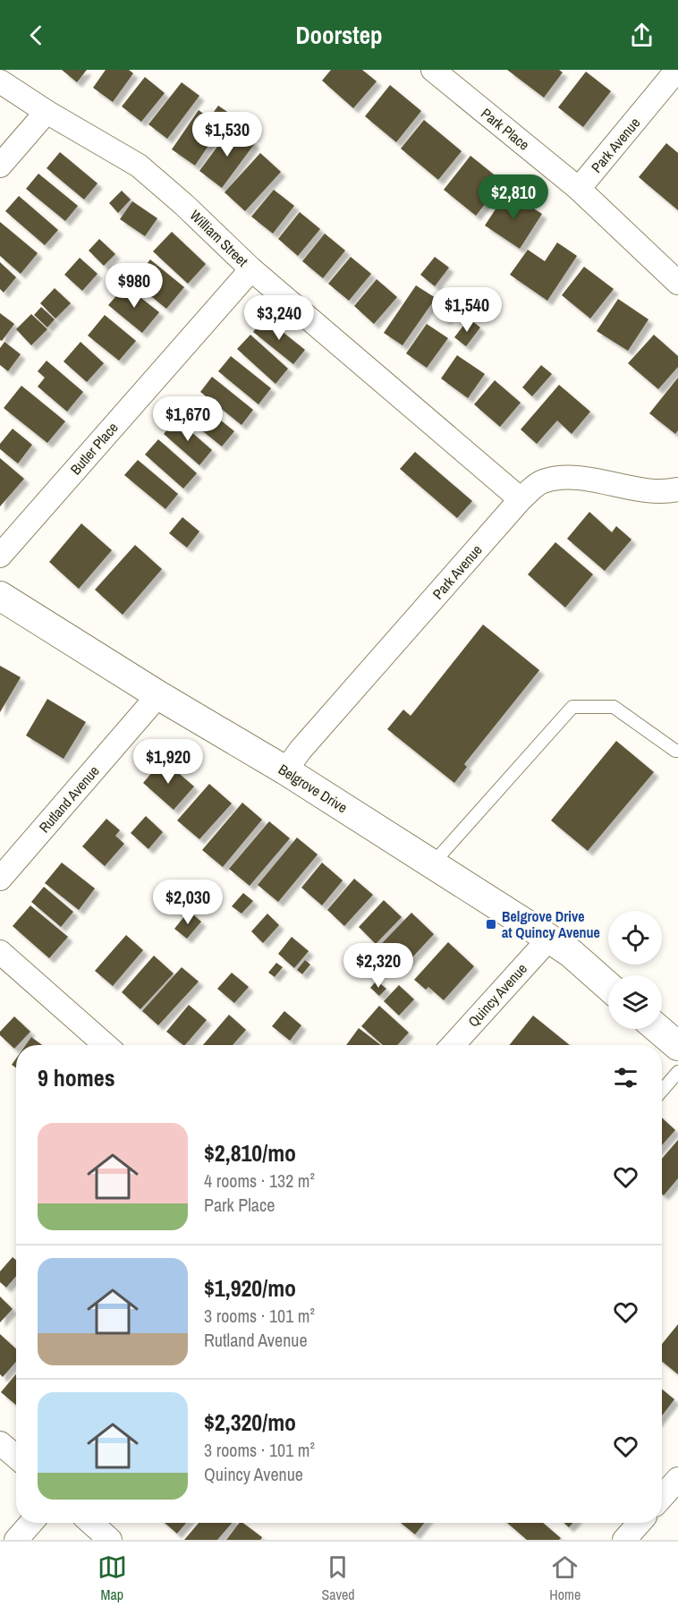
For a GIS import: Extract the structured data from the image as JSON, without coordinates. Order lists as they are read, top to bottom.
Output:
{
  "streets": {
    "street": [
      "Park Place",
      "Park Avenue",
      "William Street",
      "Butler Place",
      "Belgrove Drive",
      "Rutland Avenue",
      "Quincy Avenue"
    ]
  },
  "crossings": [
    ["Park Place", "Park Avenue"],
    ["Park Avenue", "William Street"],
    ["Park Avenue", "Belgrove Drive"],
    ["William Street", "Butler Place"],
    ["Belgrove Drive", "Rutland Avenue"],
    ["Belgrove Drive", "Quincy Avenue"]
  ],
  "places": {
    "transit": ["Belgrove Drive at Quincy Avenue"]
  },
  "page": {
    "header": "Doorstep",
    "price": [
      "$1,530",
      "$2,810",
      "$980",
      "$1,540",
      "$3,240",
      "$1,670",
      "$1,920",
      "$2,030",
      "$2,320"
    ],
    "heading": "9 homes",
    "list": [
      {
        "name": "$2,810/mo",
        "note": "4 rooms · 132 m² · Park Place"
      },
      {
        "name": "$1,920/mo",
        "note": "3 rooms · 101 m² · Rutland Avenue"
      },
      {
        "name": "$2,320/mo",
        "note": "3 rooms · 101 m² · Quincy Avenue"
      }
    ],
    "tabs": ["Map", "Saved", "Home"]
  }
}
